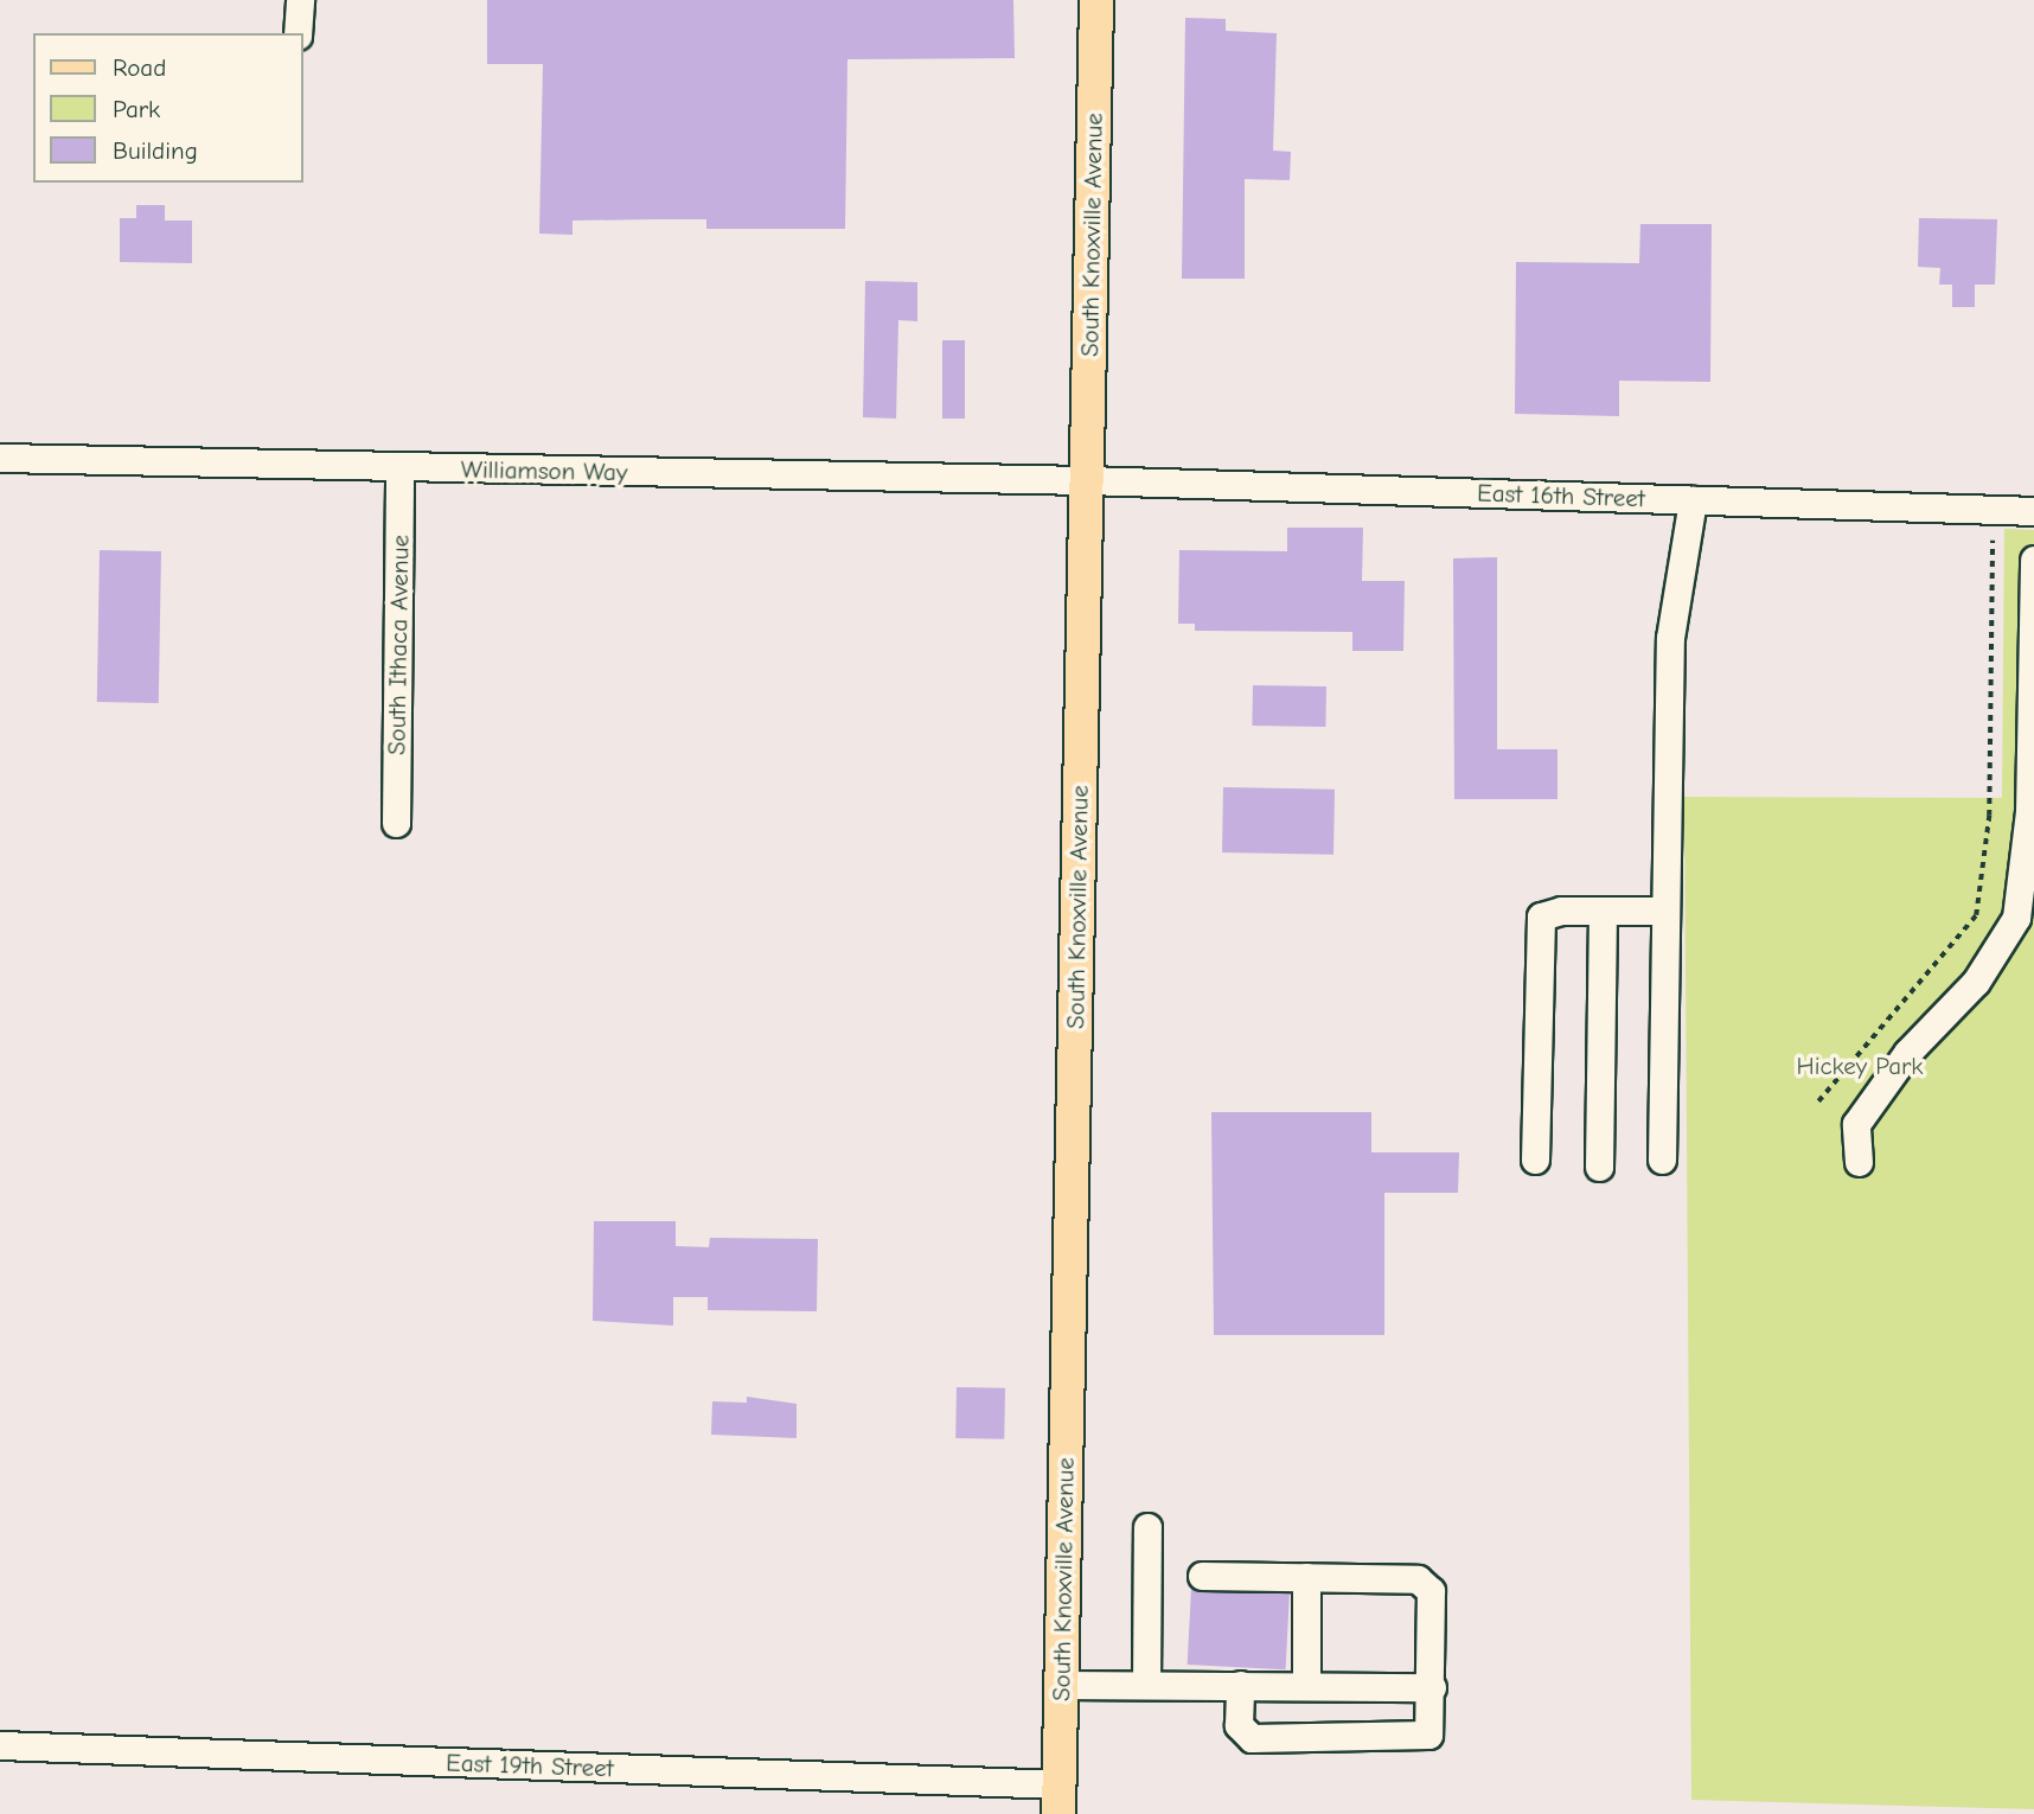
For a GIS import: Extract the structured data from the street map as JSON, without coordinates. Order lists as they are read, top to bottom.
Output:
{
  "streets": {
    "main road": ["South Knoxville Avenue"],
    "street": [
      "Williamson Way",
      "East 16th Street",
      "South Ithaca Avenue",
      "East 19th Street"
    ]
  },
  "crossings": [
    ["South Knoxville Avenue", "Williamson Way"],
    ["South Knoxville Avenue", "East 16th Street"],
    ["South Knoxville Avenue", "East 19th Street"],
    ["Williamson Way", "East 16th Street"],
    ["Williamson Way", "South Ithaca Avenue"]
  ],
  "parks": ["Hickey Park"],
  "legend": ["Road", "Park", "Building"]
}
